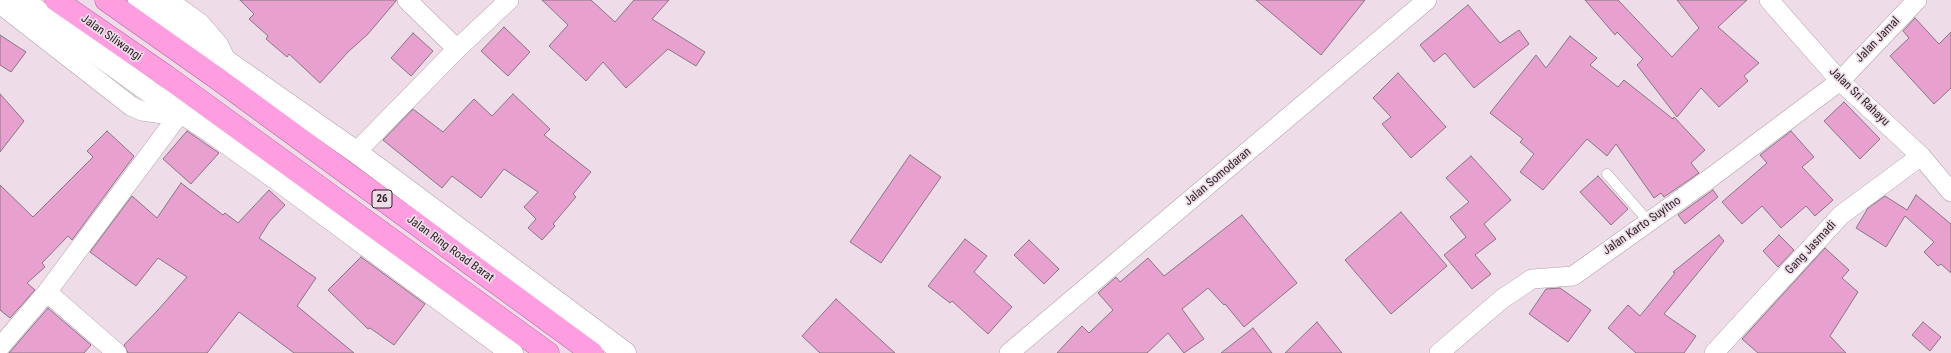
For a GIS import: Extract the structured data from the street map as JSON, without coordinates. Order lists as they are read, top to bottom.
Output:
{
  "streets": {
    "highway": ["Jalan Siliwangi", "26", "Jalan Ring Road Barat"],
    "street": [
      "Jalan Jamal",
      "Jalan Sri Rahayu",
      "Jalan Somodaran",
      "Jalan Karto Suyitno",
      "Gang Jasmadi"
    ]
  },
  "crossings": [
    ["Jalan Siliwangi", "26"],
    ["Jalan Jamal", "Jalan Sri Rahayu"],
    ["Jalan Jamal", "Jalan Karto Suyitno"],
    ["Jalan Sri Rahayu", "Jalan Karto Suyitno"],
    ["Jalan Sri Rahayu", "Gang Jasmadi"]
  ]
}
